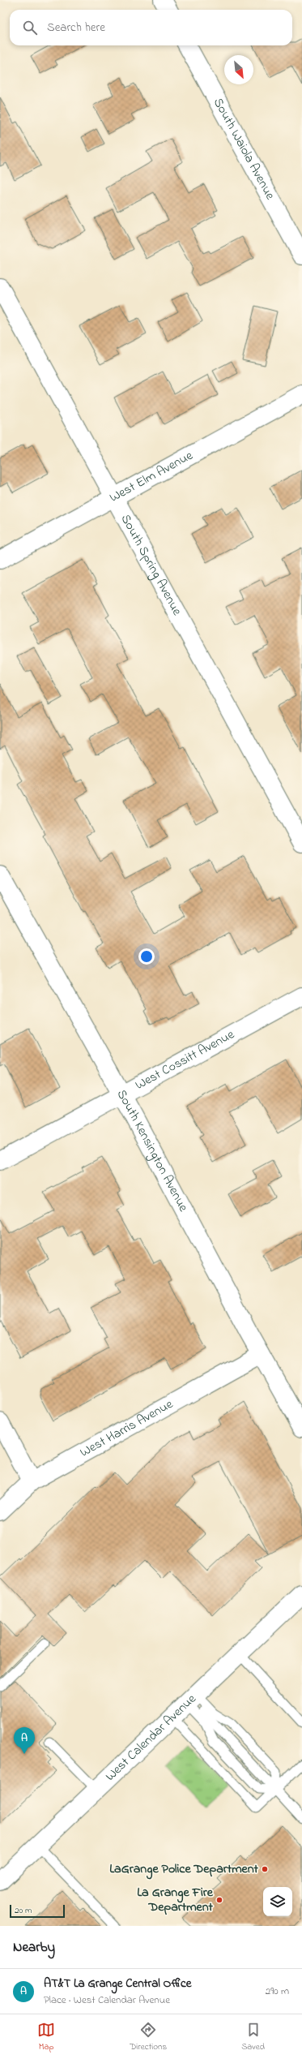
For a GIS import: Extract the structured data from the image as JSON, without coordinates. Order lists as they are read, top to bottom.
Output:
{
  "streets": {
    "street": [
      "South Waiola Avenue",
      "West Elm Avenue",
      "South Spring Avenue",
      "West Cossitt Avenue",
      "South Kensington Avenue",
      "West Harris Avenue",
      "West Calendar Avenue"
    ]
  },
  "crossings": [
    ["West Elm Avenue", "South Spring Avenue"],
    ["West Cossitt Avenue", "South Kensington Avenue"],
    ["South Kensington Avenue", "West Harris Avenue"]
  ],
  "places": ["LaGrange Police Department", "La Grange Fire Department"],
  "scale_bar": "20 m",
  "north": "bottom right",
  "page": {
    "search": "Search here",
    "pins": "A",
    "scale": "20 m",
    "heading": "Nearby",
    "list": [
      {
        "mark": "A",
        "name": "AT&T La Grange Central Office",
        "note": "Place · West Calendar Avenue",
        "value": "290 m"
      }
    ],
    "nav": ["Map", "Directions", "Saved"]
  }
}
